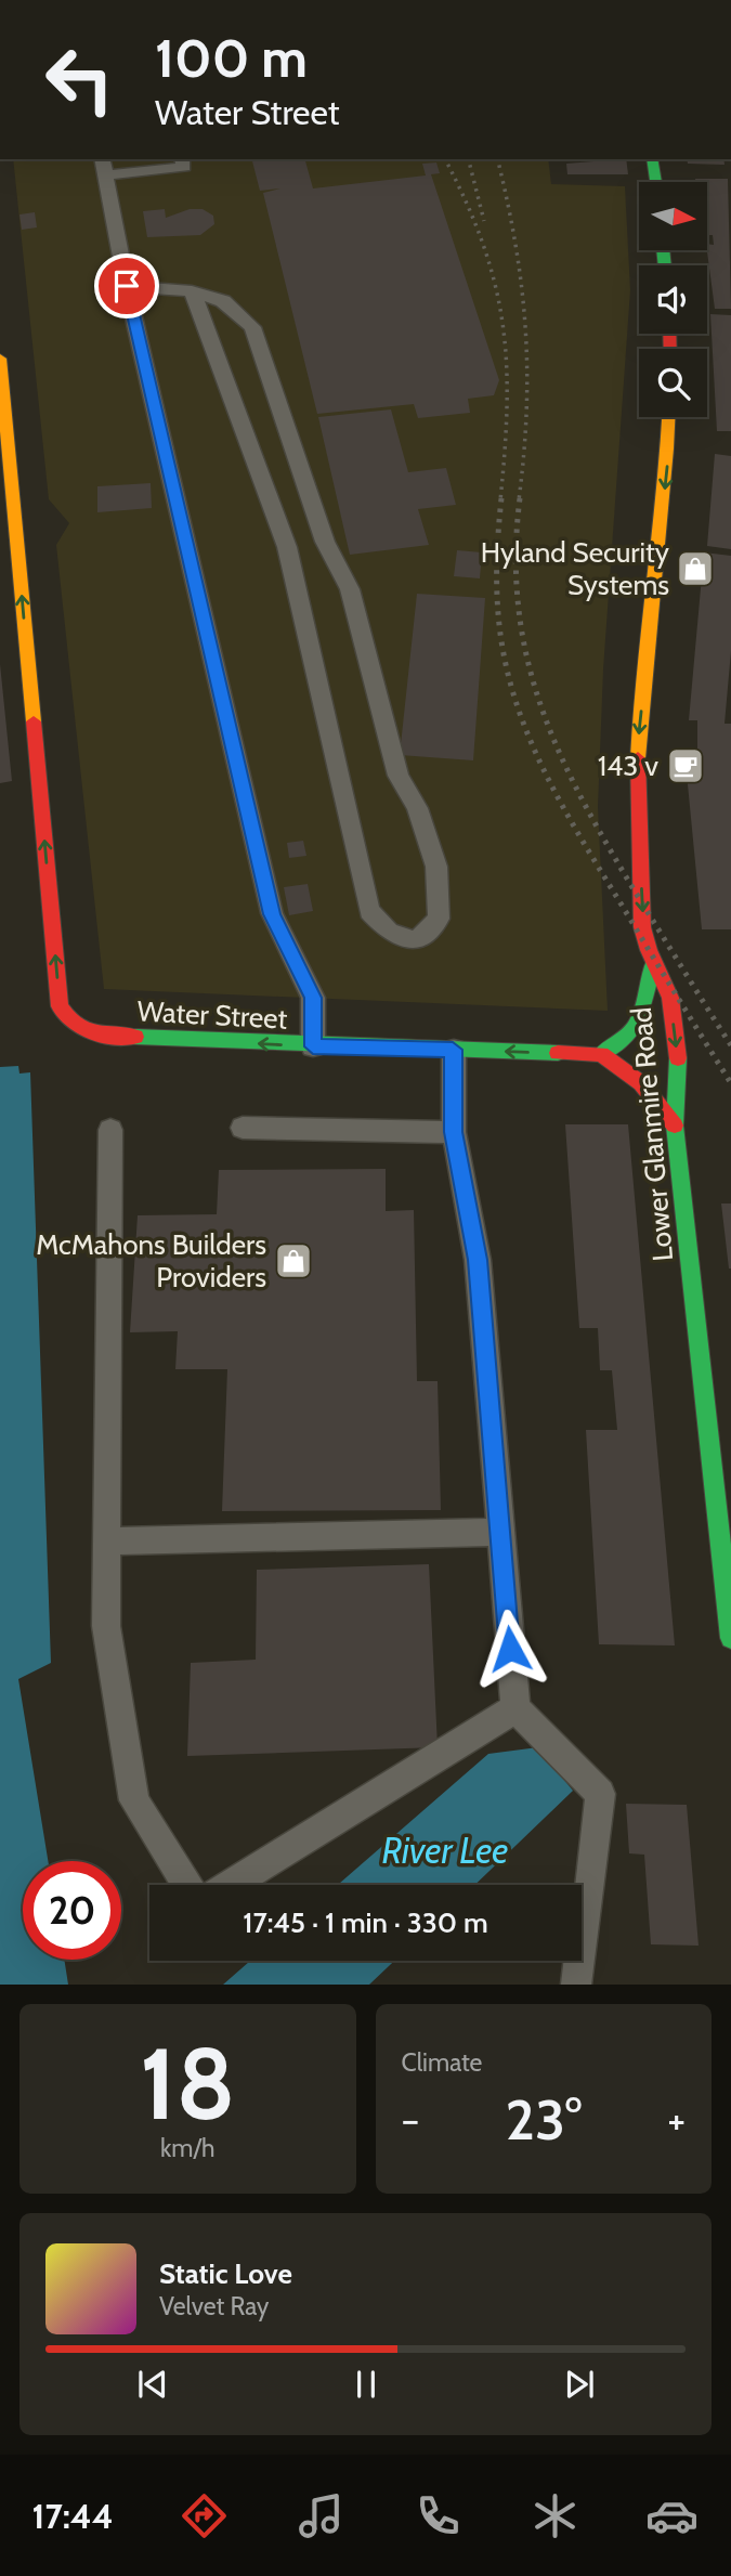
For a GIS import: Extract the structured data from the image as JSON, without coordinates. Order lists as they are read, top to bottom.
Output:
{
  "streets": {
    "highway": ["Water Street", "Lower Glanmire Road"]
  },
  "one_way": ["Lower Glanmire Road"],
  "water": ["River Lee"],
  "places": {
    "shop": ["Hyland Security Systems", "McMahons Builders Providers"],
    "cafe": ["143 v"]
  },
  "north": "right",
  "page": {
    "turn": ["100 m", "Water Street"],
    "limit": "20",
    "trip": "17:45 · 1 min · 330 m",
    "tile": [
      ["18", "km/h"],
      "Climate"
    ],
    "heat": ["−", "23°", "+"],
    "song": ["Static Love", "Velvet Ray"],
    "tabs": "17:44"
  }
}
